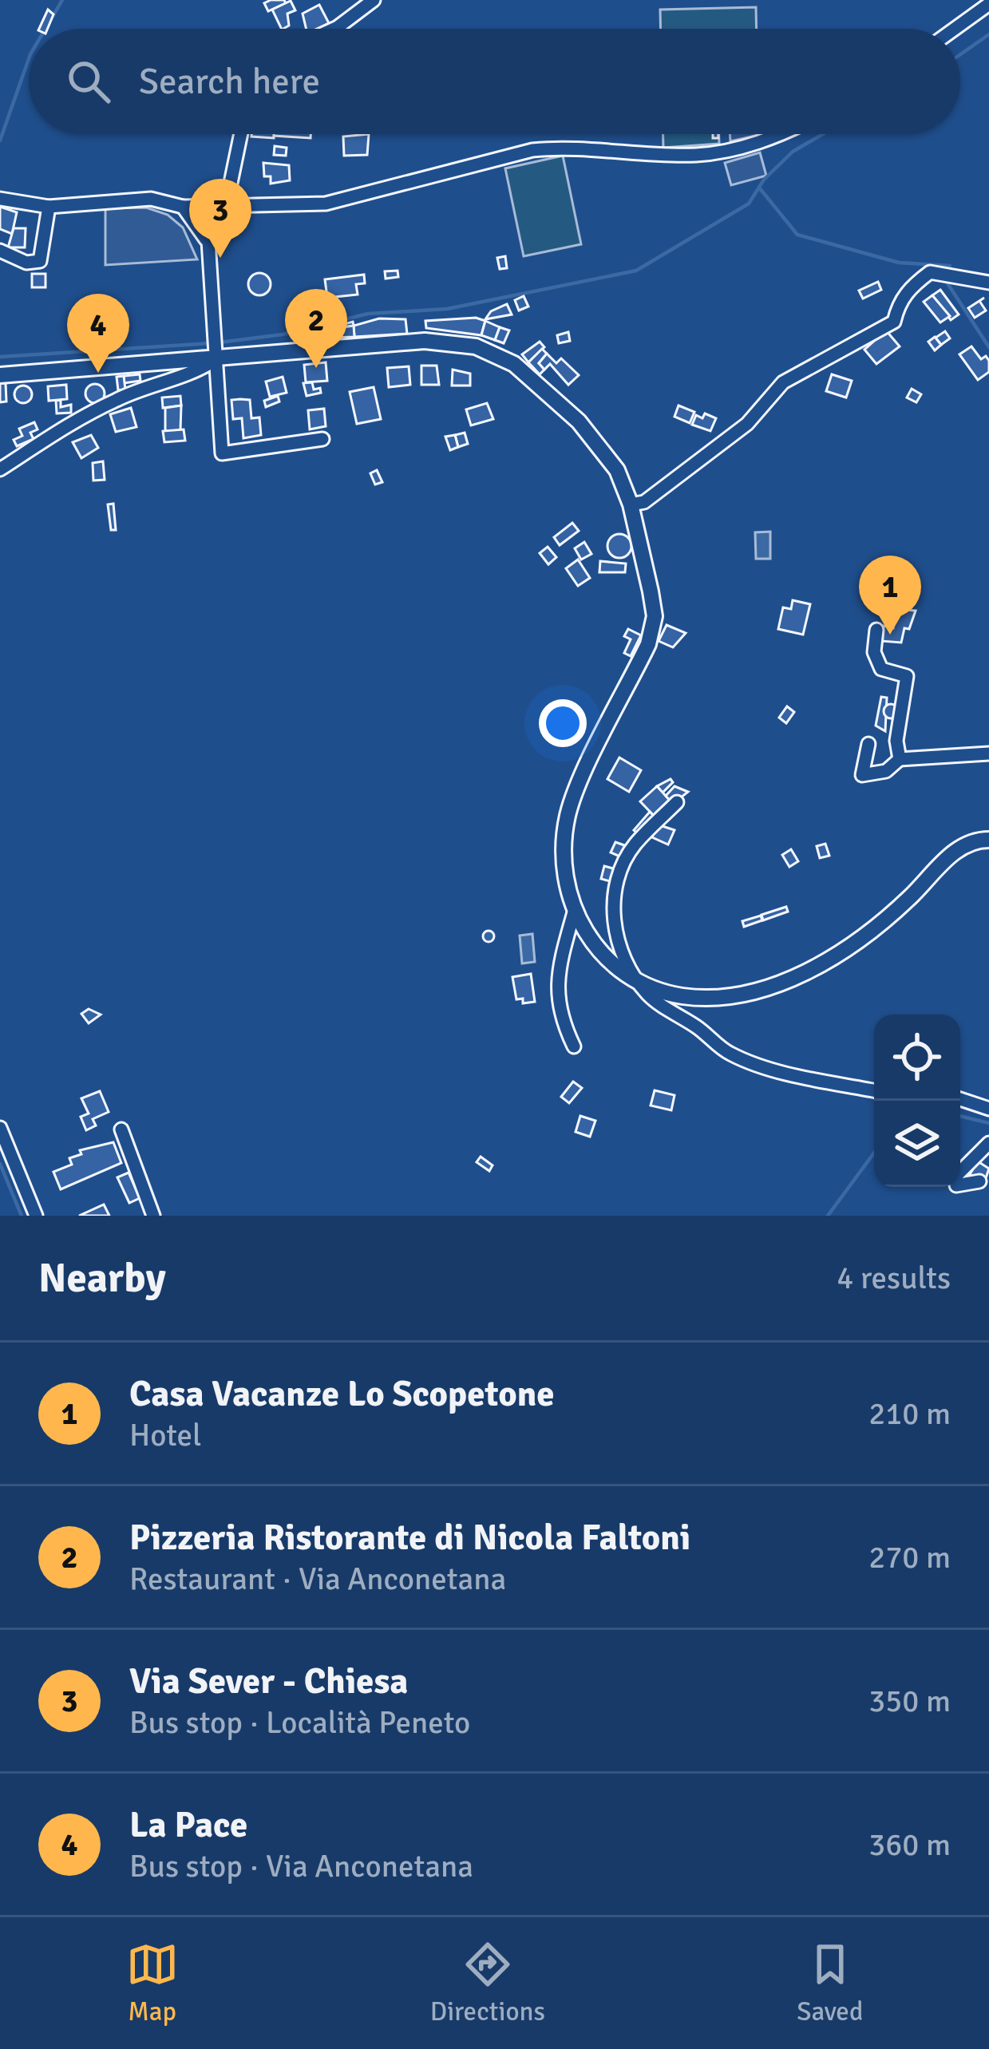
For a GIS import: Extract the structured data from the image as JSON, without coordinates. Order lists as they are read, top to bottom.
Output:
{
  "page": {
    "search": "Search here",
    "pins": [
      "3",
      "2",
      "4",
      "1"
    ],
    "heading": ["Nearby", "4 results"],
    "list": [
      {
        "mark": "1",
        "name": "Casa Vacanze Lo Scopetone",
        "note": "Hotel",
        "value": "210 m"
      },
      {
        "mark": "2",
        "name": "Pizzeria Ristorante di Nicola Faltoni",
        "note": "Restaurant · Via Anconetana",
        "value": "270 m"
      },
      {
        "mark": "3",
        "name": "Via Sever - Chiesa",
        "note": "Bus stop · Località Peneto",
        "value": "350 m"
      },
      {
        "mark": "4",
        "name": "La Pace",
        "note": "Bus stop · Via Anconetana",
        "value": "360 m"
      }
    ],
    "nav": ["Map", "Directions", "Saved"]
  }
}
